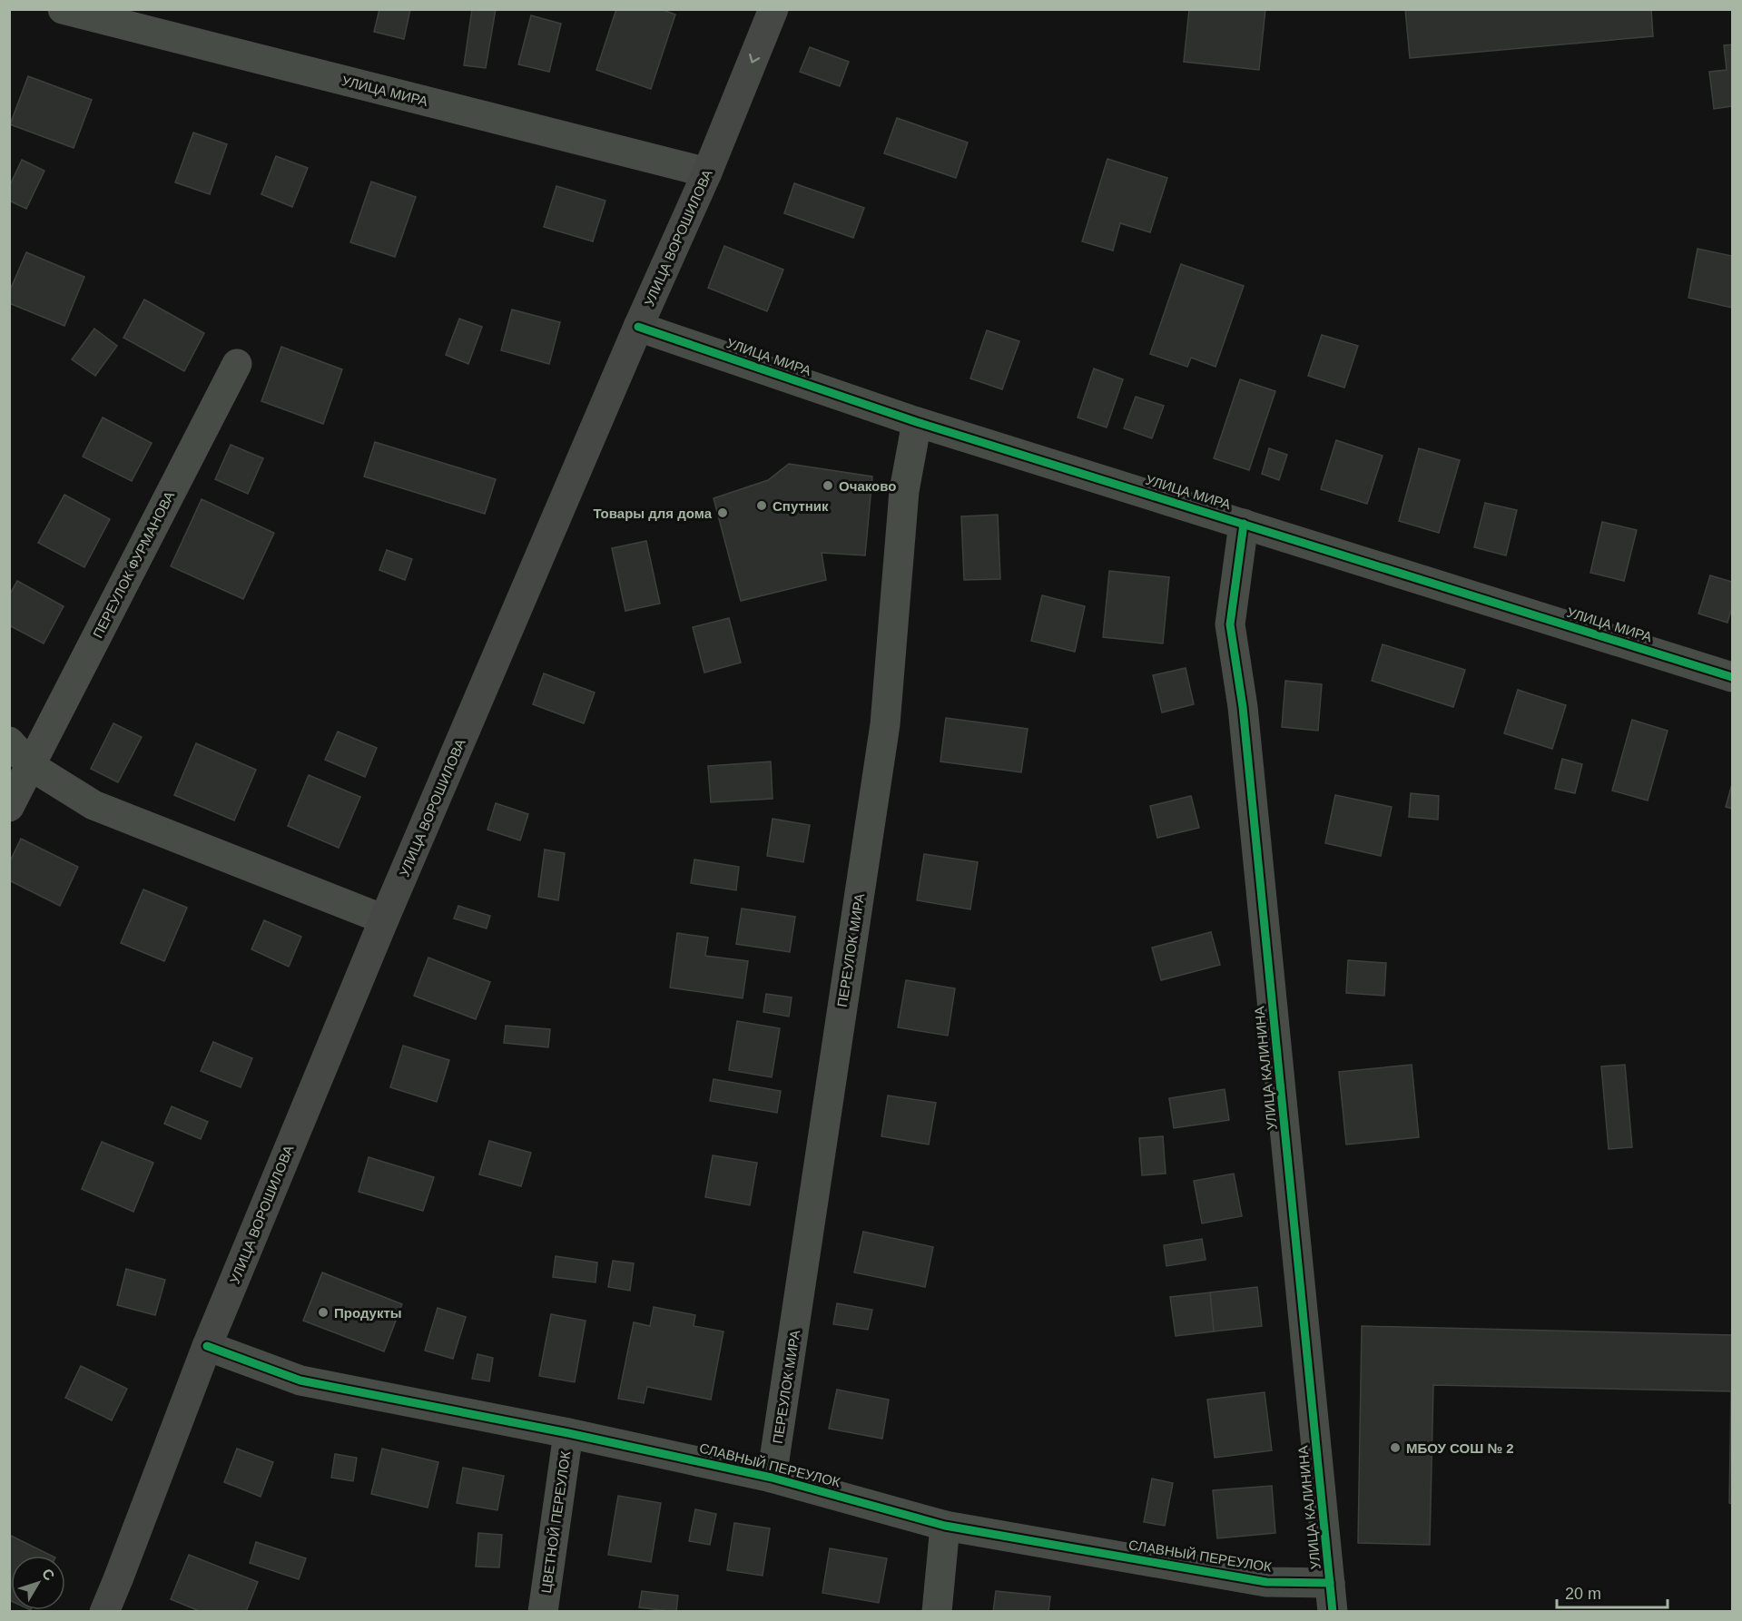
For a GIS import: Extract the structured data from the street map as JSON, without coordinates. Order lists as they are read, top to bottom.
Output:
{
  "streets": {
    "main road": ["УЛИЦА ВОРОШИЛОВА"],
    "street": [
      "УЛИЦА МИРА",
      "ПЕРЕУЛОК ФУРМАНОВА",
      "ПЕРЕУЛОК МИРА",
      "УЛИЦА КАЛИНИНА",
      "СЛАВНЫЙ ПЕРЕУЛОК",
      "ЦВЕТНОЙ ПЕРЕУЛОК"
    ]
  },
  "crossings": [
    ["УЛИЦА МИРА", "УЛИЦА ВОРОШИЛОВА"],
    ["УЛИЦА МИРА", "ПЕРЕУЛОК МИРА"],
    ["УЛИЦА МИРА", "УЛИЦА КАЛИНИНА"],
    ["УЛИЦА ВОРОШИЛОВА", "СЛАВНЫЙ ПЕРЕУЛОК"],
    ["ПЕРЕУЛОК МИРА", "СЛАВНЫЙ ПЕРЕУЛОК"],
    ["УЛИЦА КАЛИНИНА", "СЛАВНЫЙ ПЕРЕУЛОК"],
    ["СЛАВНЫЙ ПЕРЕУЛОК", "ЦВЕТНОЙ ПЕРЕУЛОК"]
  ],
  "places": [
    "Очаково",
    "Спутник",
    "Товары для дома",
    "Продукты",
    "МБОУ СОШ № 2"
  ],
  "scale_bar": "20 m",
  "north": "top right"
}
